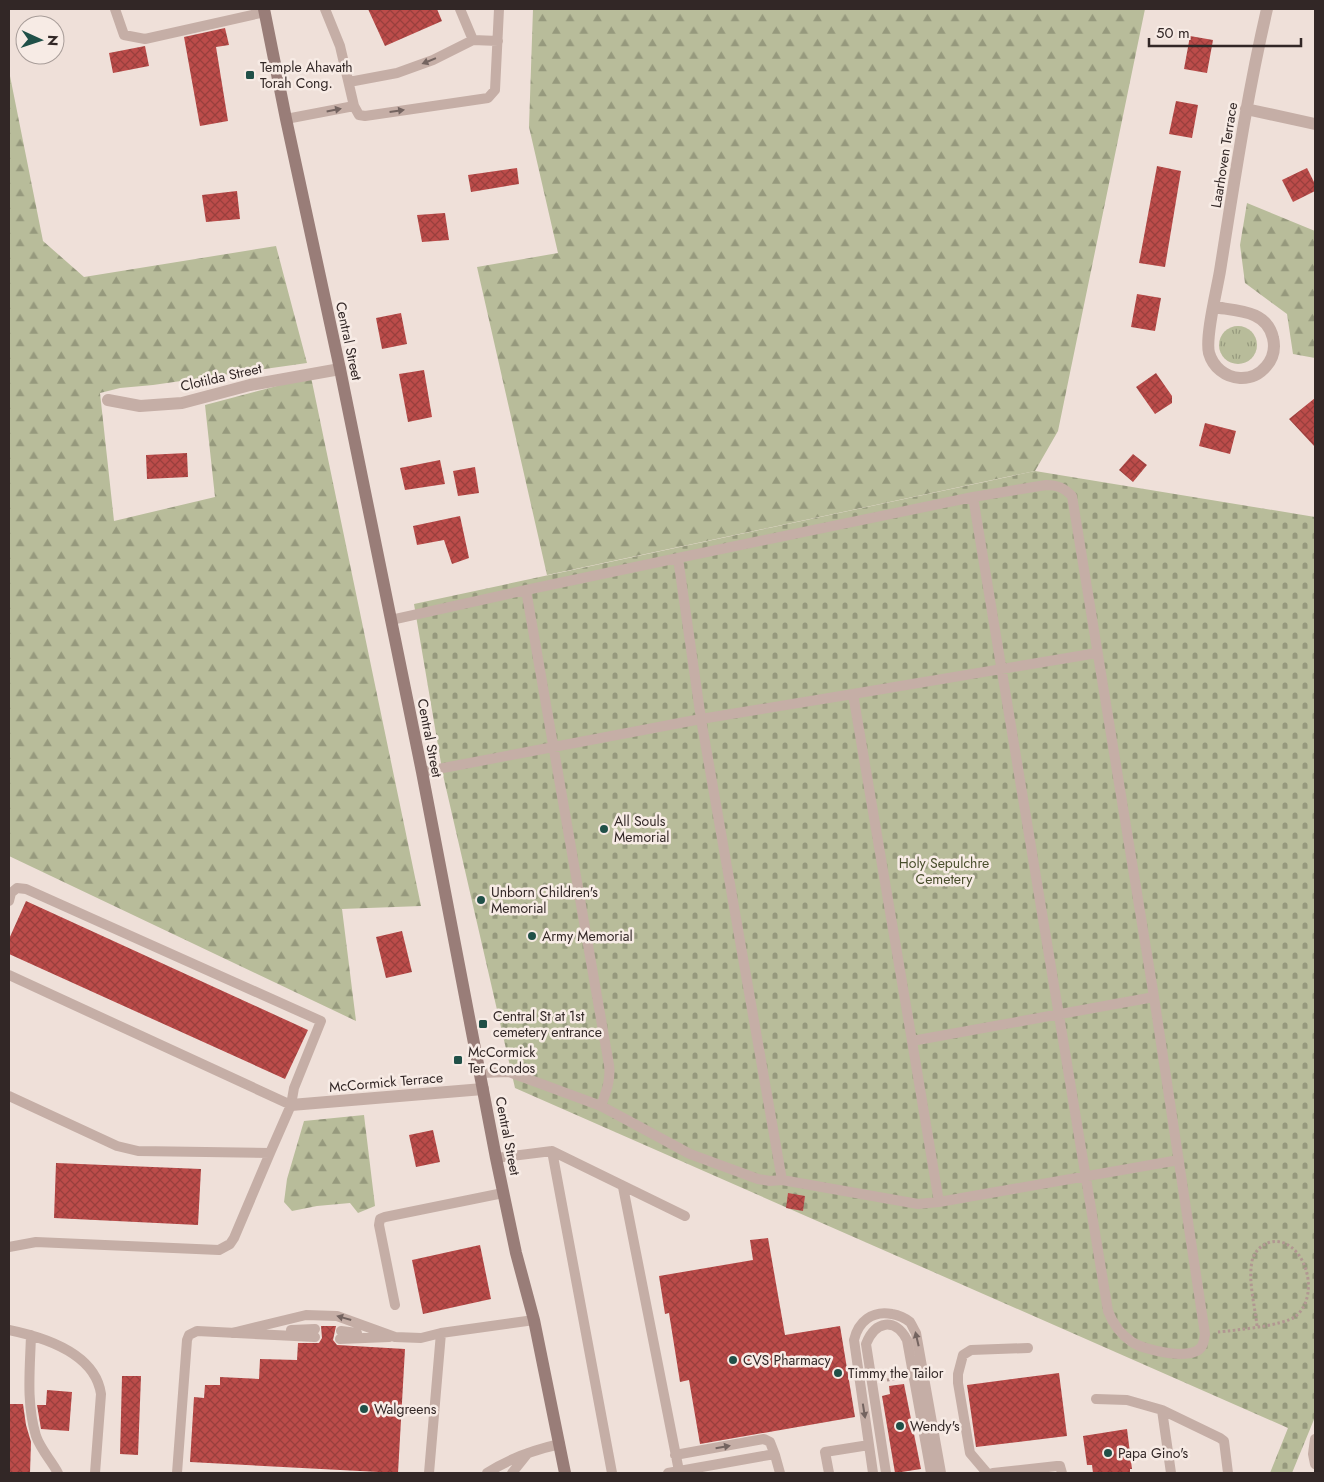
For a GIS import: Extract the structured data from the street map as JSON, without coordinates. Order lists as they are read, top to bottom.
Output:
{
  "streets": {
    "main road": ["Central Street"],
    "street": ["Laarhoven Terrace", "Clotilda Street", "McCormick Terrace"]
  },
  "crossings": [
    ["Central Street", "Clotilda Street"],
    ["Central Street", "McCormick Terrace"]
  ],
  "parks": ["Holy Sepulchre Cemetery"],
  "places": {
    "transit": ["Temple Ahavath Torah Cong.", "Central St at 1st cemetery entrance", "McCormick Ter Condos"],
    "other": [
      "All Souls Memorial",
      "Unborn Children's Memorial",
      "Army Memorial",
      "CVS Pharmacy",
      "Timmy the Tailor",
      "Walgreens",
      "Wendy's",
      "Papa Gino's"
    ]
  },
  "scale_bar": "50 m",
  "north": "right"
}
